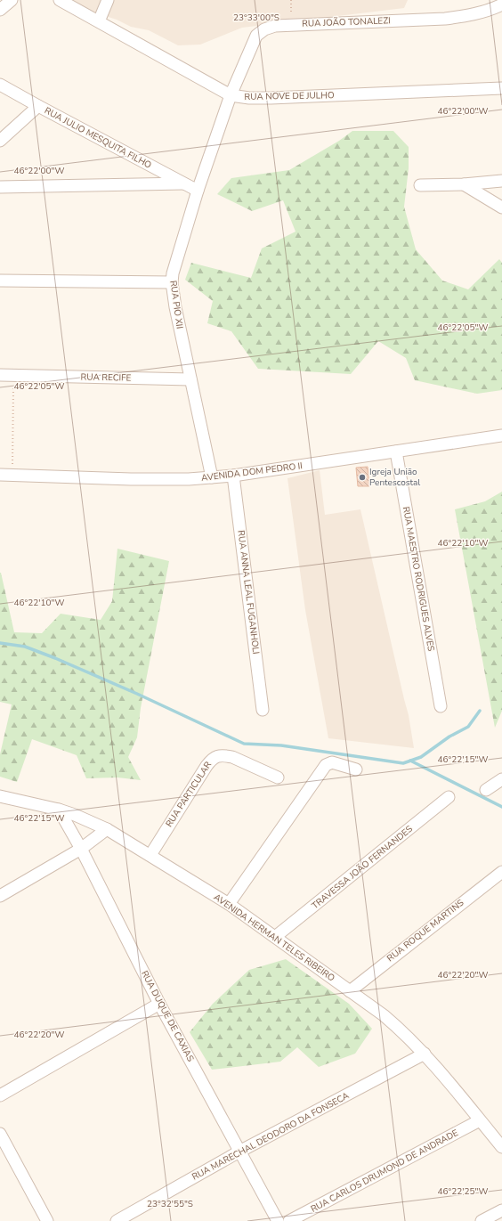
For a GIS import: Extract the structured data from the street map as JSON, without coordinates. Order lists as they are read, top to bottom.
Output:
{
  "streets": {
    "street": [
      "RUA JOÃO TONALEZI",
      "RUA NOVE DE JULHO",
      "RUA JULIO MESQUITA FILHO",
      "RUA PIO XII",
      "RUA RECIFE",
      "AVENIDA DOM PEDRO II",
      "RUA MAESTRO RODRIGUES ALVES",
      "RUA ANNA LEAL FUGANHOLI",
      "RUA PARTICULAR",
      "TRAVESSA JOÃO FERNANDES",
      "RUA ROQUE MARTINS",
      "AVENIDA HERMAN TELES RIBEIRO",
      "RUA DUQUE DE CAXIAS",
      "RUA MARECHAL DEODORO DA FONSECA",
      "RUA CARLOS DRUMOND DE ANDRADE"
    ]
  },
  "crossings": [
    ["RUA JOÃO TONALEZI", "RUA NOVE DE JULHO"],
    ["RUA JOÃO TONALEZI", "RUA PIO XII"],
    ["RUA NOVE DE JULHO", "RUA PIO XII"],
    ["RUA JULIO MESQUITA FILHO", "RUA PIO XII"],
    ["RUA PIO XII", "RUA RECIFE"],
    ["RUA PIO XII", "AVENIDA DOM PEDRO II"],
    ["AVENIDA DOM PEDRO II", "RUA MAESTRO RODRIGUES ALVES"],
    ["AVENIDA DOM PEDRO II", "RUA ANNA LEAL FUGANHOLI"],
    ["RUA PARTICULAR", "AVENIDA HERMAN TELES RIBEIRO"],
    ["TRAVESSA JOÃO FERNANDES", "AVENIDA HERMAN TELES RIBEIRO"],
    ["RUA ROQUE MARTINS", "AVENIDA HERMAN TELES RIBEIRO"],
    ["AVENIDA HERMAN TELES RIBEIRO", "RUA DUQUE DE CAXIAS"],
    ["AVENIDA HERMAN TELES RIBEIRO", "RUA MARECHAL DEODORO DA FONSECA"],
    ["AVENIDA HERMAN TELES RIBEIRO", "RUA CARLOS DRUMOND DE ANDRADE"],
    ["RUA DUQUE DE CAXIAS", "RUA MARECHAL DEODORO DA FONSECA"]
  ],
  "places": ["Igreja União Pentescostal"],
  "coordinates": [
    "23°33'00\"S",
    "46°22'00\"W",
    "46°22'05\"W",
    "46°22'10\"W",
    "46°22'15\"W",
    "46°22'20\"W",
    "46°22'25\"W",
    "23°32'55\"S"
  ]
}
